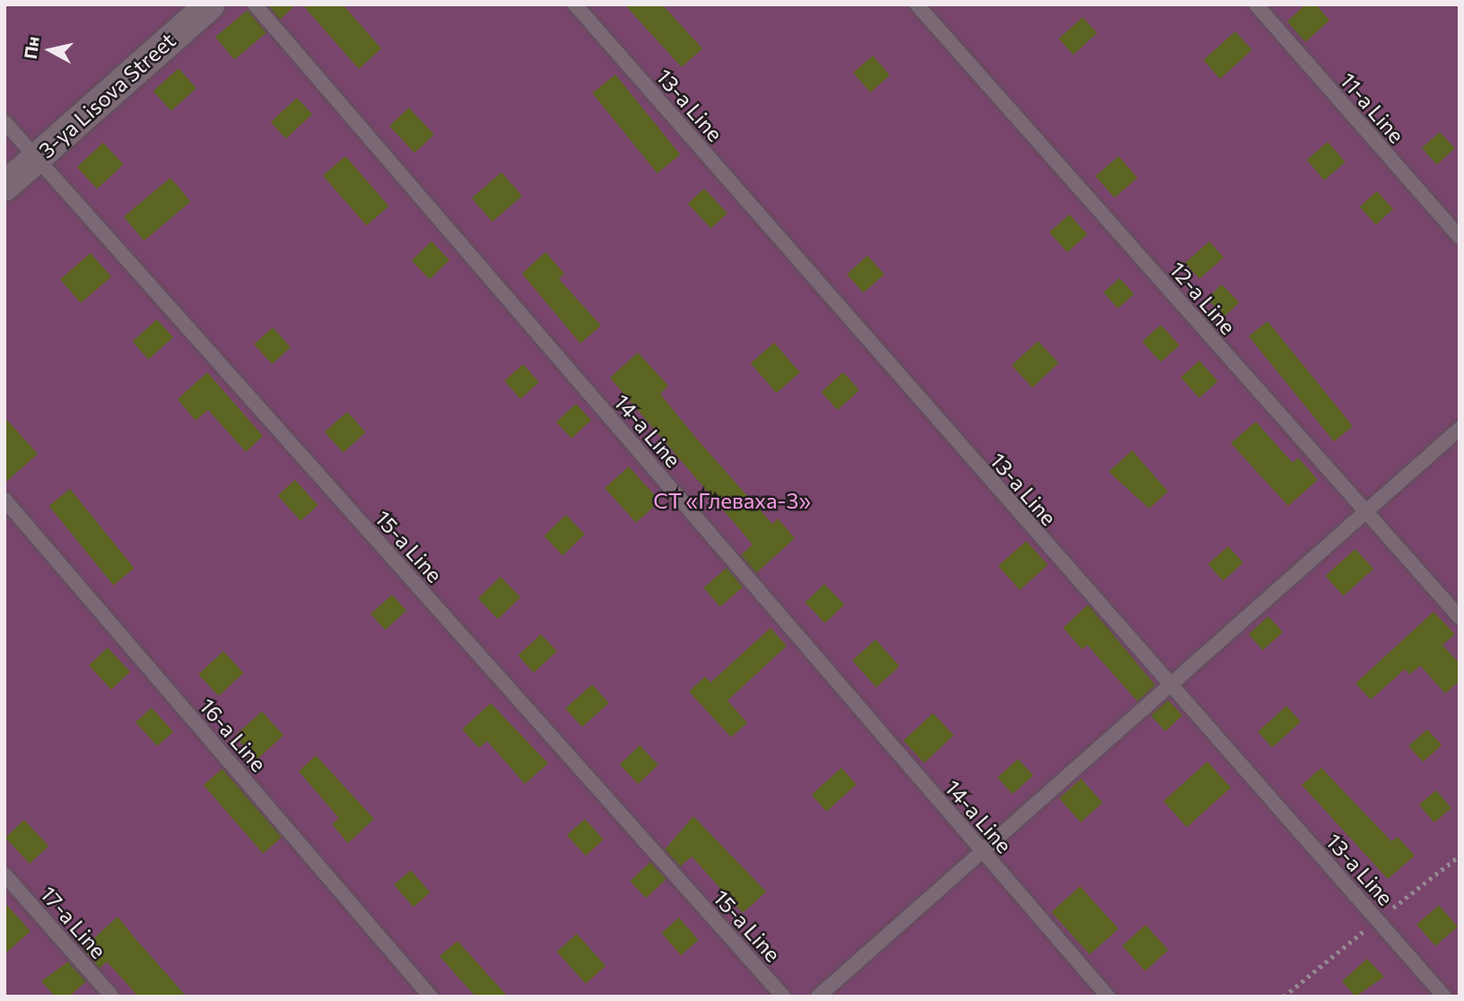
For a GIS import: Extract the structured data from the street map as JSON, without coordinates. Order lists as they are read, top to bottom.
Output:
{
  "streets": {
    "street": ["3-ya Lisova Street"],
    "lane": [
      "13-a Line",
      "11-a Line",
      "12-a Line",
      "14-a Line",
      "15-a Line",
      "16-a Line",
      "17-a Line"
    ]
  },
  "crossings": [
    ["3-ya Lisova Street", "15-a Line"]
  ],
  "parks": ["СТ «Глеваха-3»"],
  "north": "left"
}
